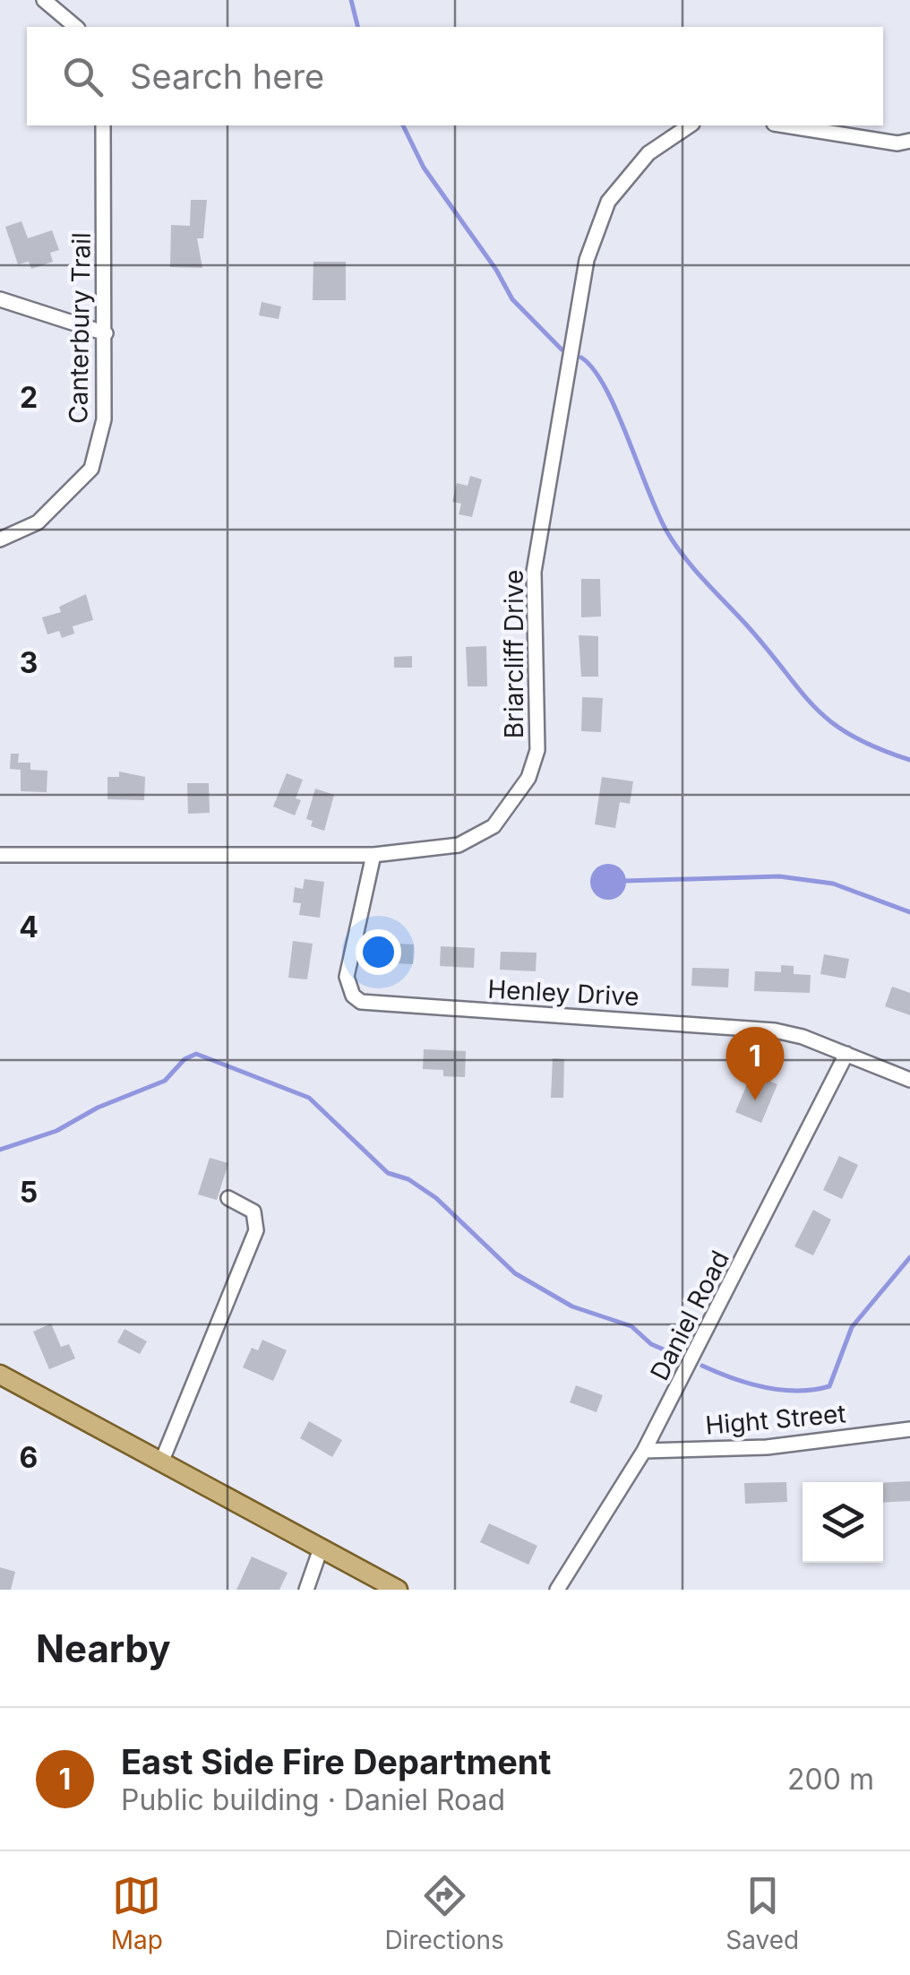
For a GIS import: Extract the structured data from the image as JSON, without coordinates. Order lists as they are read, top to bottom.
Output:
{
  "streets": {
    "street": [
      "Canterbury Trail",
      "Briarcliff Drive",
      "Henley Drive",
      "Daniel Road",
      "Hight Street"
    ]
  },
  "crossings": [
    ["Briarcliff Drive", "Henley Drive"],
    ["Henley Drive", "Daniel Road"],
    ["Daniel Road", "Hight Street"]
  ],
  "page": {
    "search": "Search here",
    "pins": "1",
    "heading": "Nearby",
    "list": [
      {
        "mark": "1",
        "name": "East Side Fire Department",
        "note": "Public building · Daniel Road",
        "value": "200 m"
      }
    ],
    "nav": ["Map", "Directions", "Saved"]
  },
  "grid": {
    "rows": [
      "2",
      "3",
      "4",
      "5",
      "6"
    ]
  }
}
